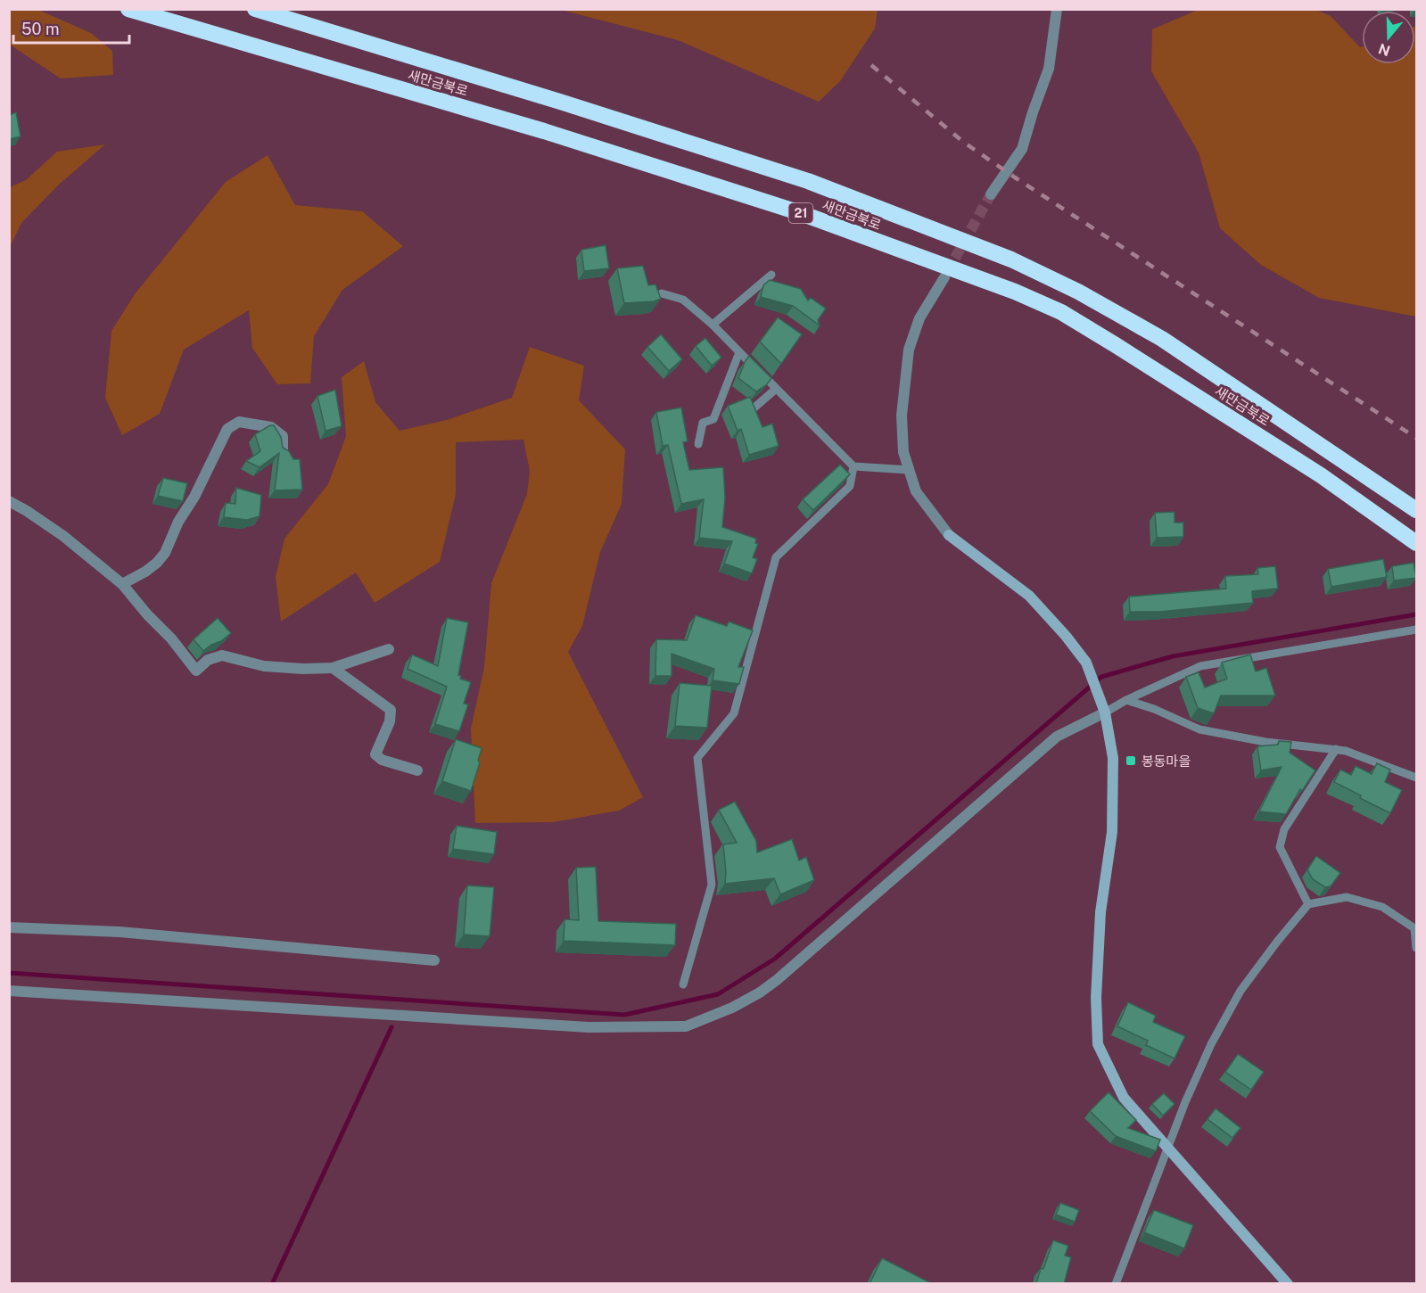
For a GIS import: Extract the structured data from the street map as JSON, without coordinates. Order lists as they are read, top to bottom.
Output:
{
  "streets": {
    "highway": ["새만금북로", "21"]
  },
  "places": {
    "transit": ["봉동마을"]
  },
  "scale_bar": "50 m",
  "north": "bottom"
}
